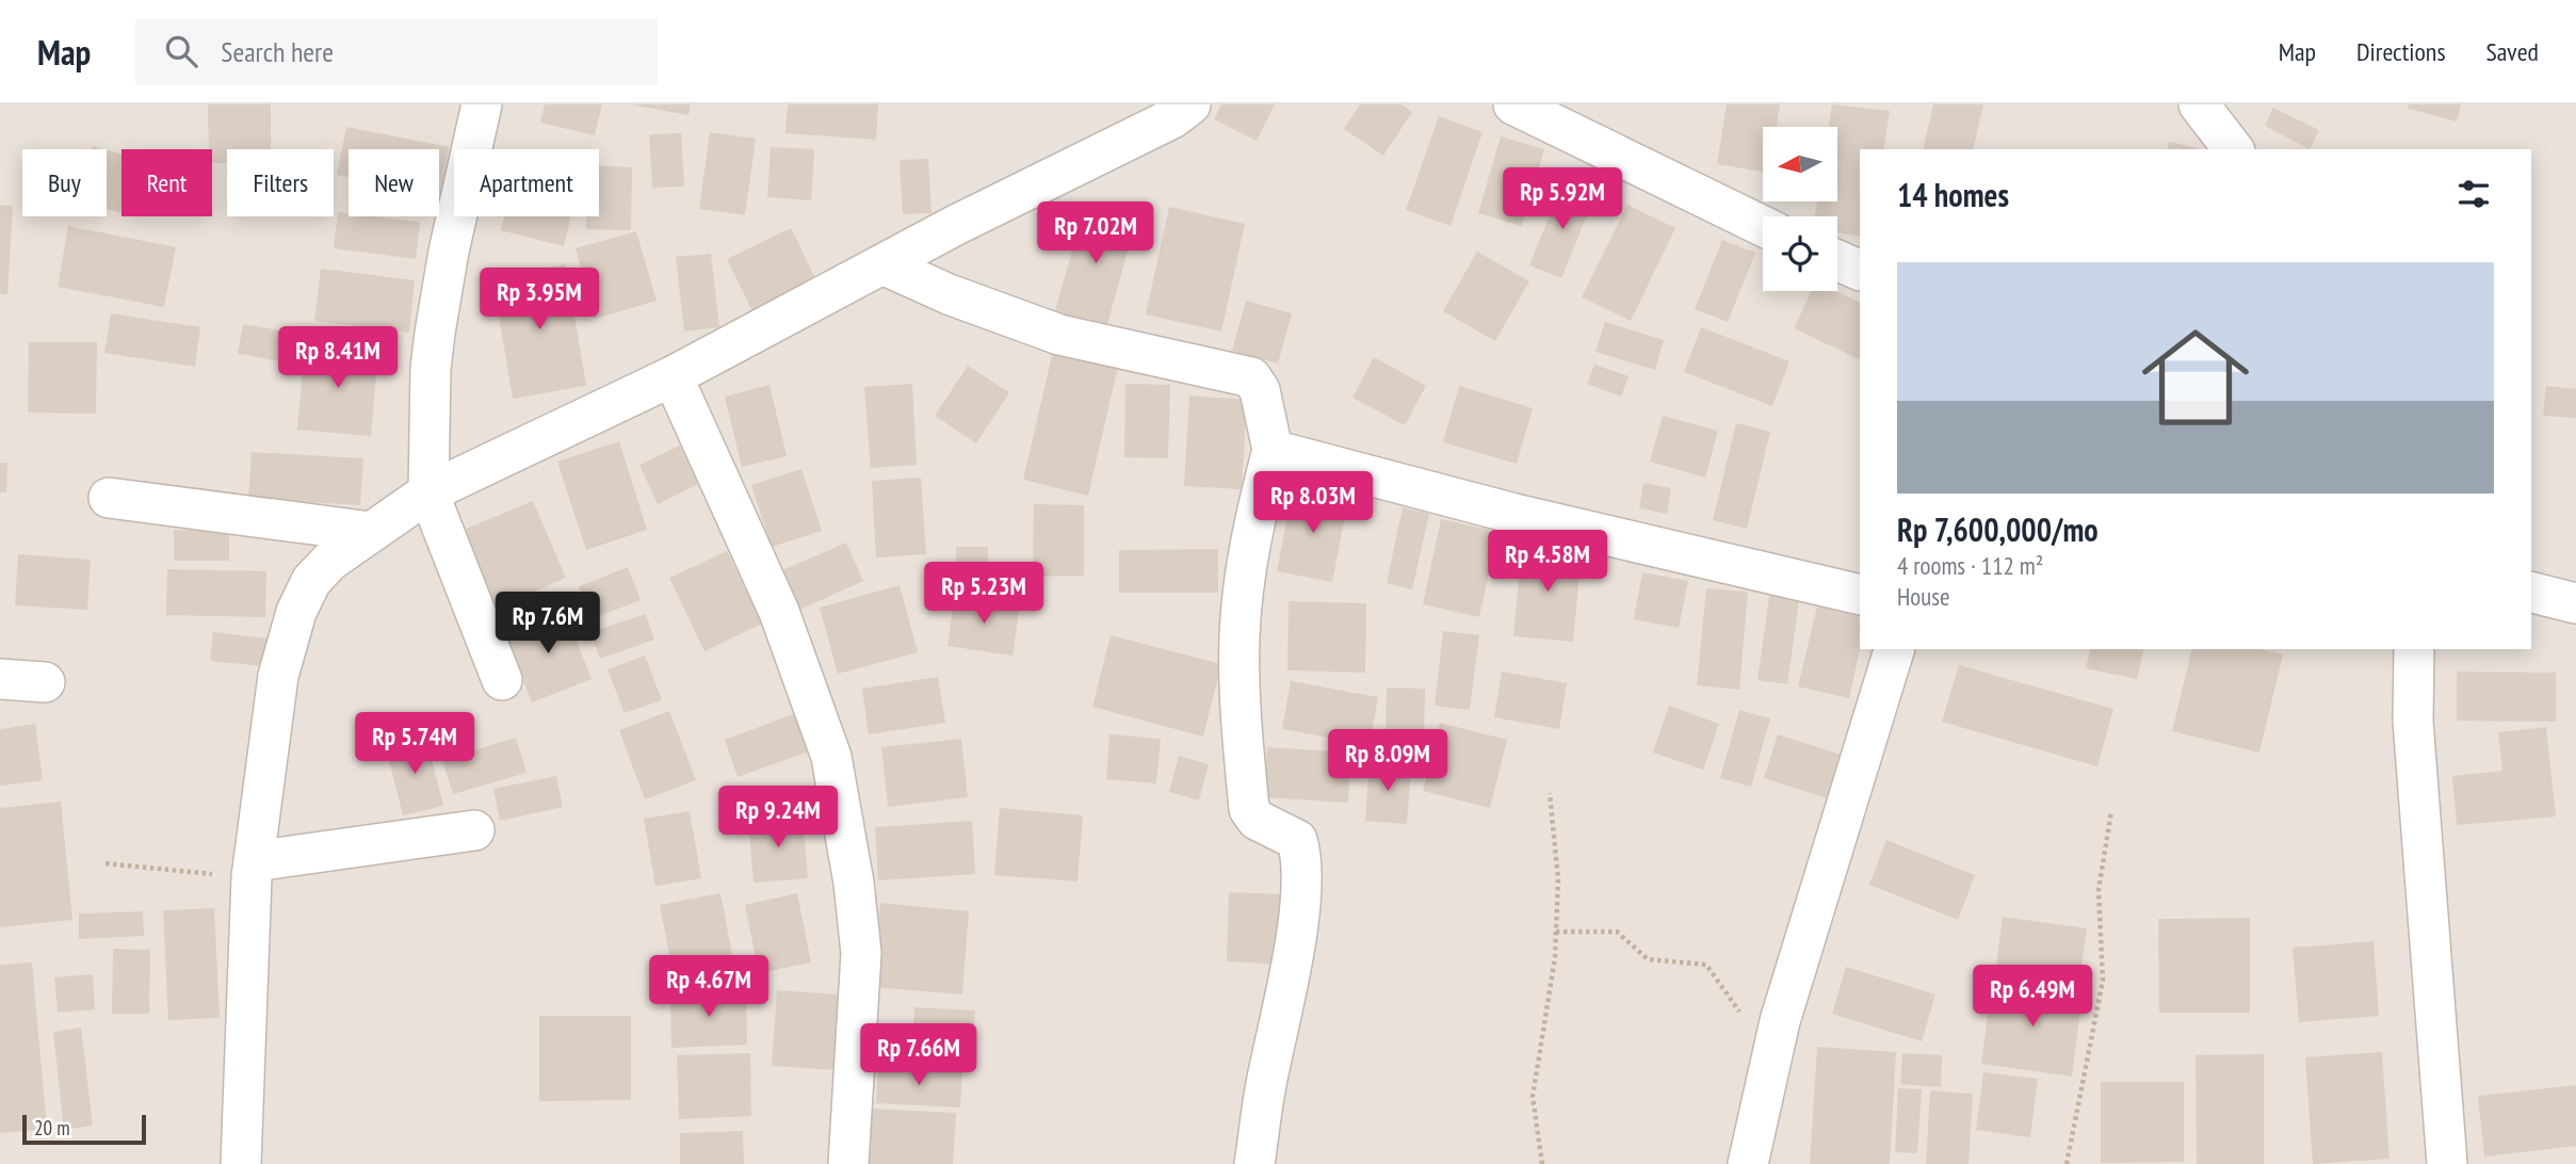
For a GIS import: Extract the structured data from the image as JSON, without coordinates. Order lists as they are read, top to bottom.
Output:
{
  "scale_bar": "20 m",
  "north": "left",
  "page": {
    "header": "Map",
    "search": "Search here",
    "nav": ["Map", "Directions", "Saved"],
    "chip": [
      "Buy",
      "Rent",
      "Filters",
      "New",
      "Apartment"
    ],
    "heading": "14 homes",
    "price": [
      "Rp 5.92M",
      "Rp 7.02M",
      "Rp 3.95M",
      "Rp 8.41M",
      "Rp 8.03M",
      "Rp 4.58M",
      "Rp 5.23M",
      "Rp 7.6M",
      "Rp 5.74M",
      "Rp 8.09M",
      "Rp 9.24M",
      "Rp 4.67M",
      "Rp 6.49M",
      "Rp 7.66M"
    ],
    "list": [
      {
        "name": "Rp 7,600,000/mo",
        "note": "4 rooms · 112 m² · House"
      }
    ],
    "scale": "20 m"
  }
}
